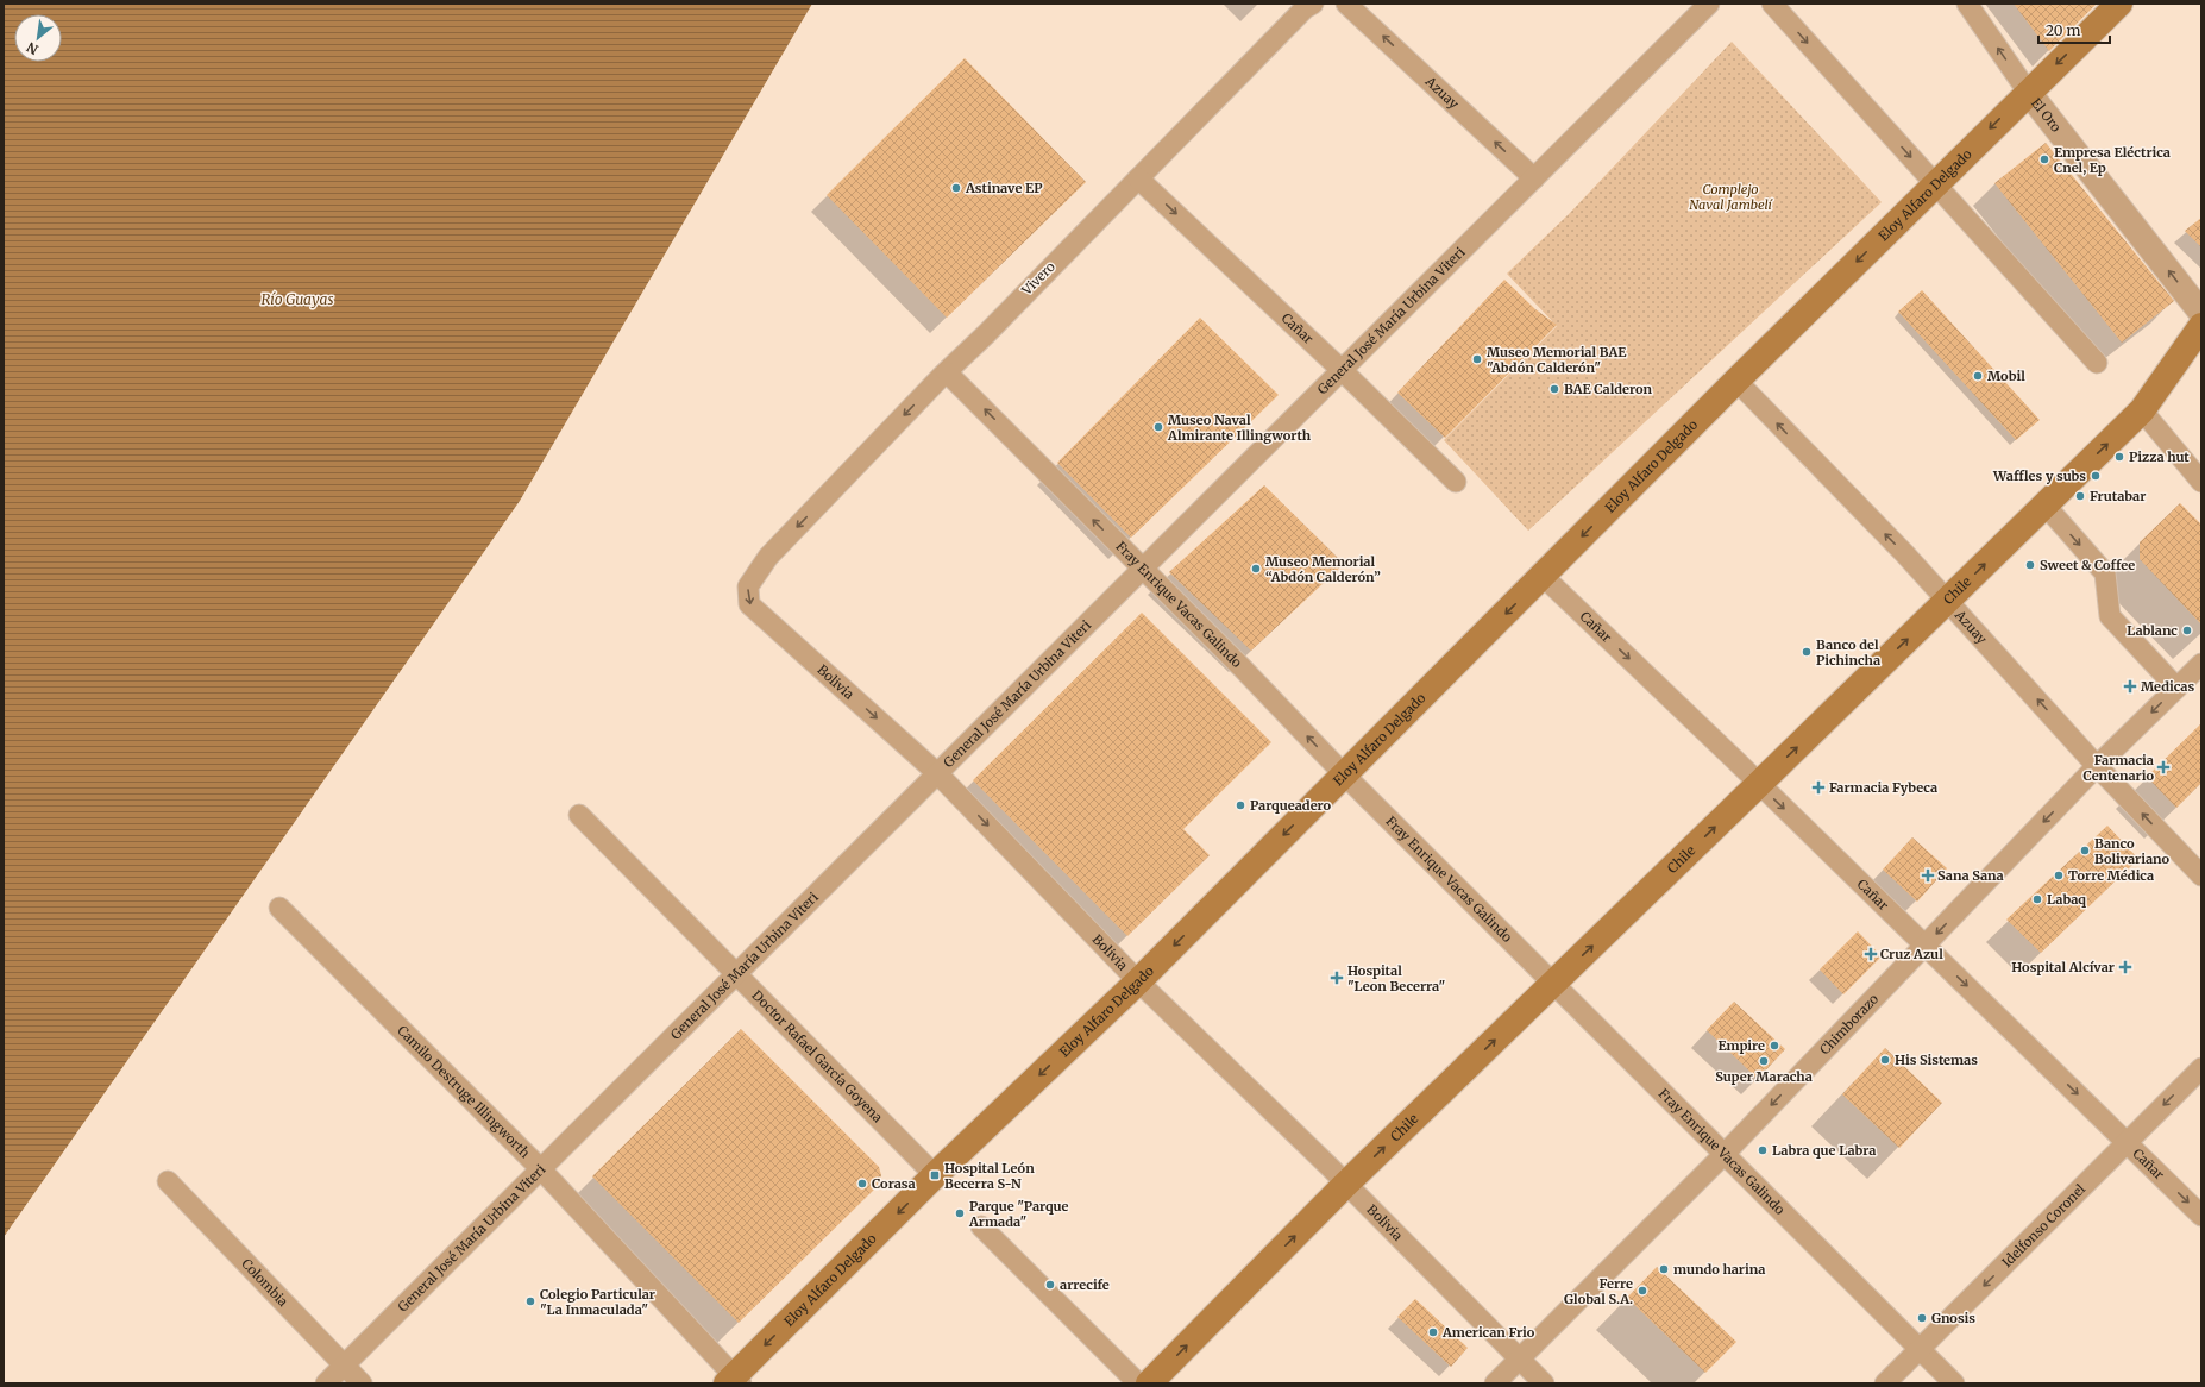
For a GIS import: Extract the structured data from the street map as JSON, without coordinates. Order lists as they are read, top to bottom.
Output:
{
  "streets": {
    "main road": ["Eloy Alfaro Delgado", "Chile"],
    "street": [
      "Azuay",
      "El Oro",
      "Vivero",
      "General José María Urbina Viteri",
      "Cañar",
      "Fray Enrique Vacas Galindo",
      "Bolivia",
      "Chimborazo",
      "Doctor Rafael García Goyena",
      "Camilo Destruge Illingworth",
      "Idelfonso Coronel",
      "Colombia"
    ]
  },
  "crossings": [
    ["Azuay", "Eloy Alfaro Delgado"],
    ["Azuay", "General José María Urbina Viteri"],
    ["Azuay", "Chile"],
    ["Azuay", "Chimborazo"],
    ["El Oro", "Eloy Alfaro Delgado"],
    ["Eloy Alfaro Delgado", "Cañar"],
    ["Eloy Alfaro Delgado", "Fray Enrique Vacas Galindo"],
    ["Eloy Alfaro Delgado", "Bolivia"],
    ["Eloy Alfaro Delgado", "Doctor Rafael García Goyena"],
    ["Eloy Alfaro Delgado", "Camilo Destruge Illingworth"],
    ["Vivero", "Cañar"],
    ["Vivero", "Fray Enrique Vacas Galindo"],
    ["Vivero", "Bolivia"],
    ["General José María Urbina Viteri", "Cañar"],
    ["General José María Urbina Viteri", "Fray Enrique Vacas Galindo"],
    ["General José María Urbina Viteri", "Bolivia"],
    ["General José María Urbina Viteri", "Doctor Rafael García Goyena"],
    ["General José María Urbina Viteri", "Camilo Destruge Illingworth"],
    ["General José María Urbina Viteri", "Colombia"],
    ["Cañar", "Chile"],
    ["Cañar", "Chimborazo"],
    ["Cañar", "Idelfonso Coronel"],
    ["Chile", "Fray Enrique Vacas Galindo"],
    ["Chile", "Bolivia"],
    ["Fray Enrique Vacas Galindo", "Chimborazo"],
    ["Fray Enrique Vacas Galindo", "Idelfonso Coronel"],
    ["Bolivia", "Chimborazo"]
  ],
  "one_way": [
    "Azuay",
    "Eloy Alfaro Delgado",
    "Cañar",
    "Chile",
    "Fray Enrique Vacas Galindo",
    "Bolivia",
    "Chimborazo",
    "Idelfonso Coronel"
  ],
  "water": ["Río Guayas"],
  "parks": ["Complejo Naval Jambelí"],
  "places": {
    "other": [
      "Empresa Eléctrica Cnel, Ep",
      "Astinave EP",
      "Museo Memorial BAE \"Abdón Calderón\"",
      "Mobil",
      "BAE Calderon",
      "Museo Naval Almirante Illingworth",
      "Pizza hut",
      "Waffles y subs",
      "Frutabar",
      "Sweet & Coffee",
      "Museo Memorial “Abdón Calderón”",
      "Lablanc",
      "Banco del Pichincha",
      "Parqueadero",
      "Banco Bolivariano",
      "Torre Médica",
      "Labaq",
      "Empire",
      "His Sistemas",
      "Super Maracha",
      "Labra que Labra",
      "Corasa",
      "Parque \"Parque Armada\"",
      "mundo harina",
      "arrecife",
      "Ferre Global S.A.",
      "Colegio Particular \"La Inmaculada\"",
      "Gnosis",
      "American Frio"
    ],
    "health": [
      "Medicas",
      "Farmacia Centenario",
      "Farmacia Fybeca",
      "Sana Sana",
      "Cruz Azul",
      "Hospital Alcívar",
      "Hospital \"Leon Becerra\""
    ],
    "transit": ["Hospital León Becerra S-N"]
  },
  "scale_bar": "20 m",
  "north": "bottom left"
}
